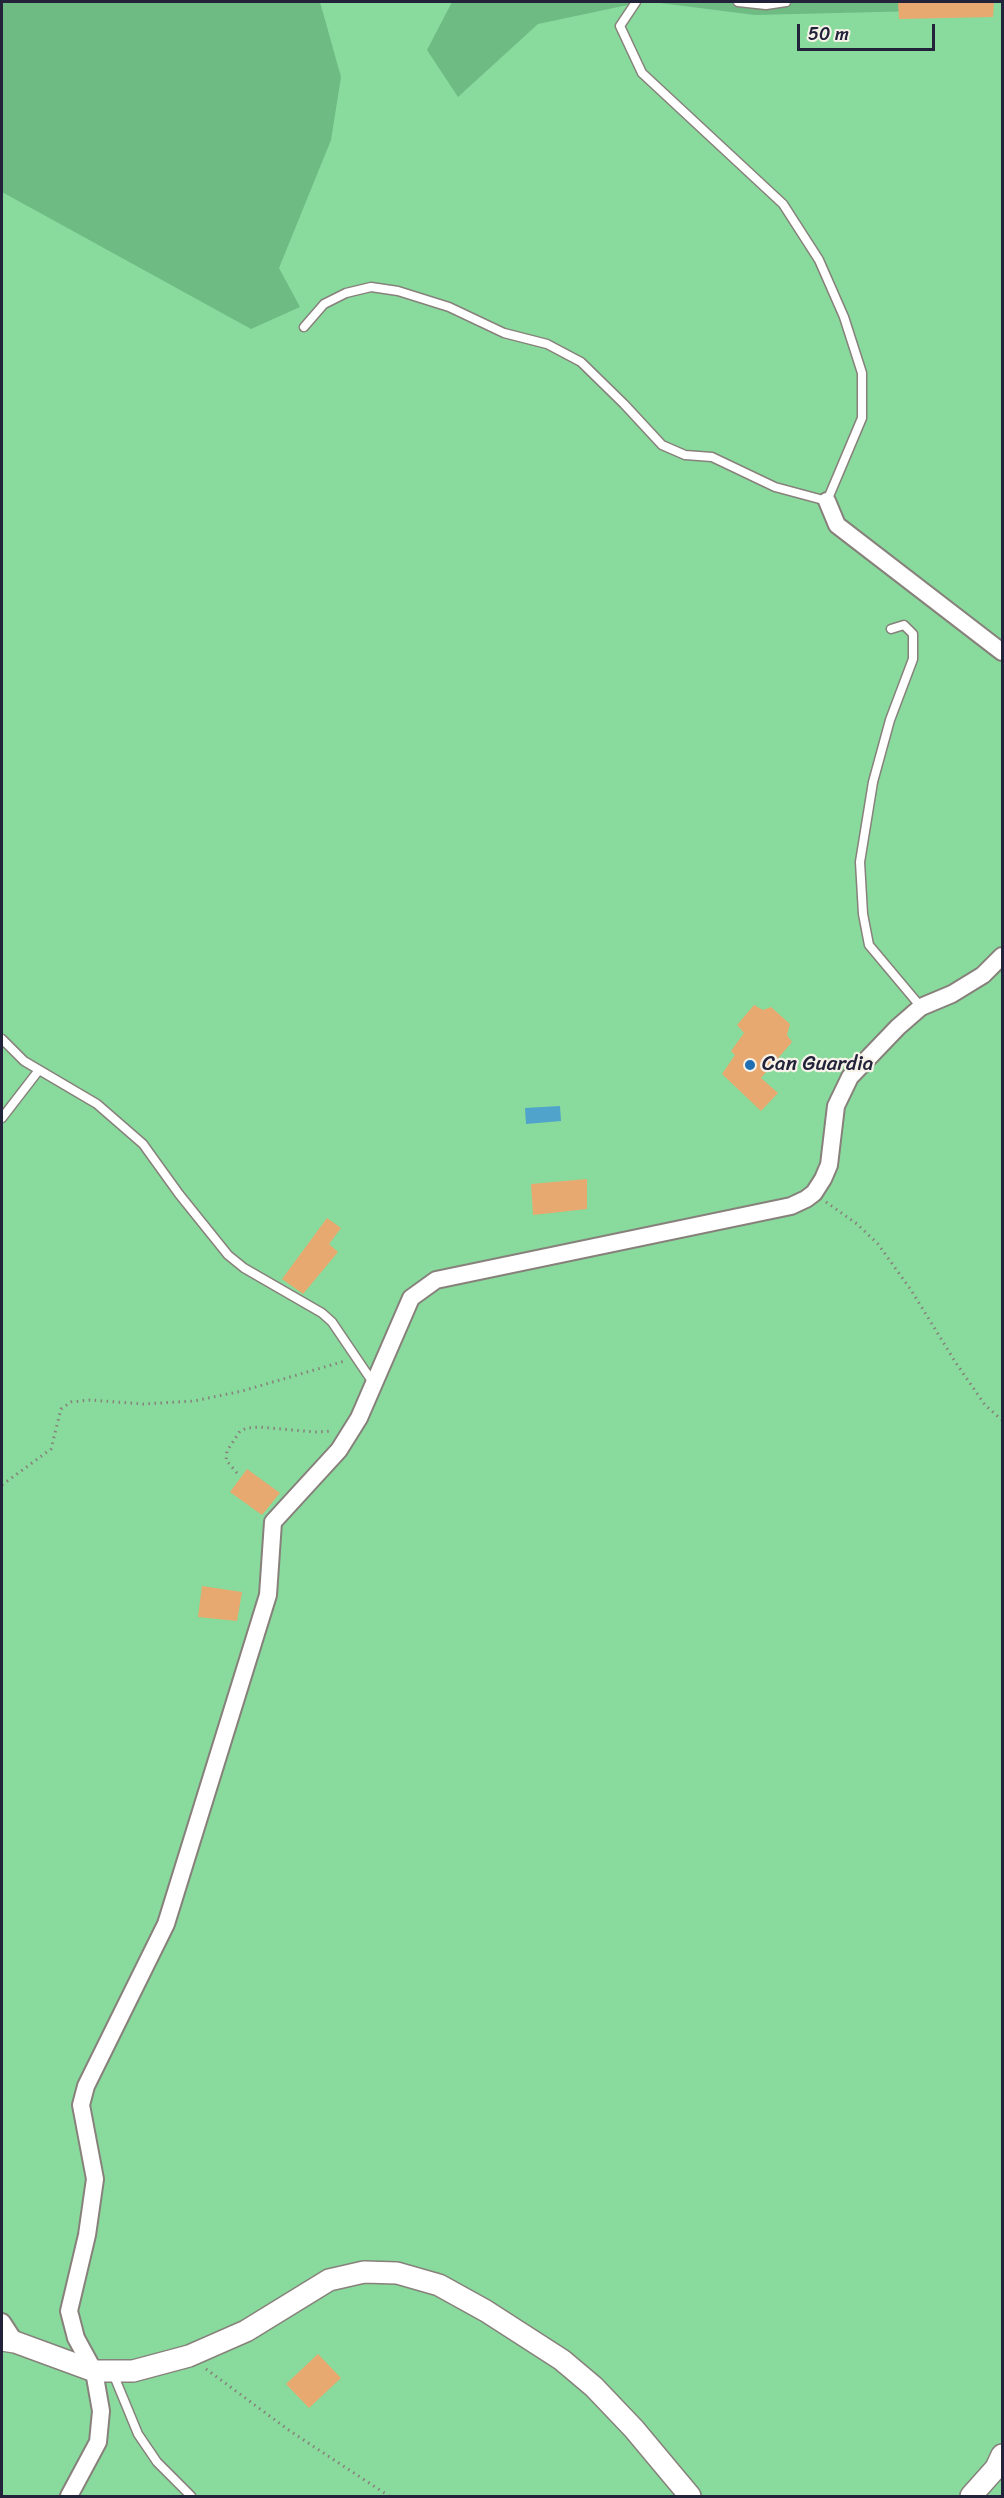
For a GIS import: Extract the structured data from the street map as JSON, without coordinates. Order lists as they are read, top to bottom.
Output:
{
  "places": ["Can Guardia"],
  "scale_bar": "50 m"
}
